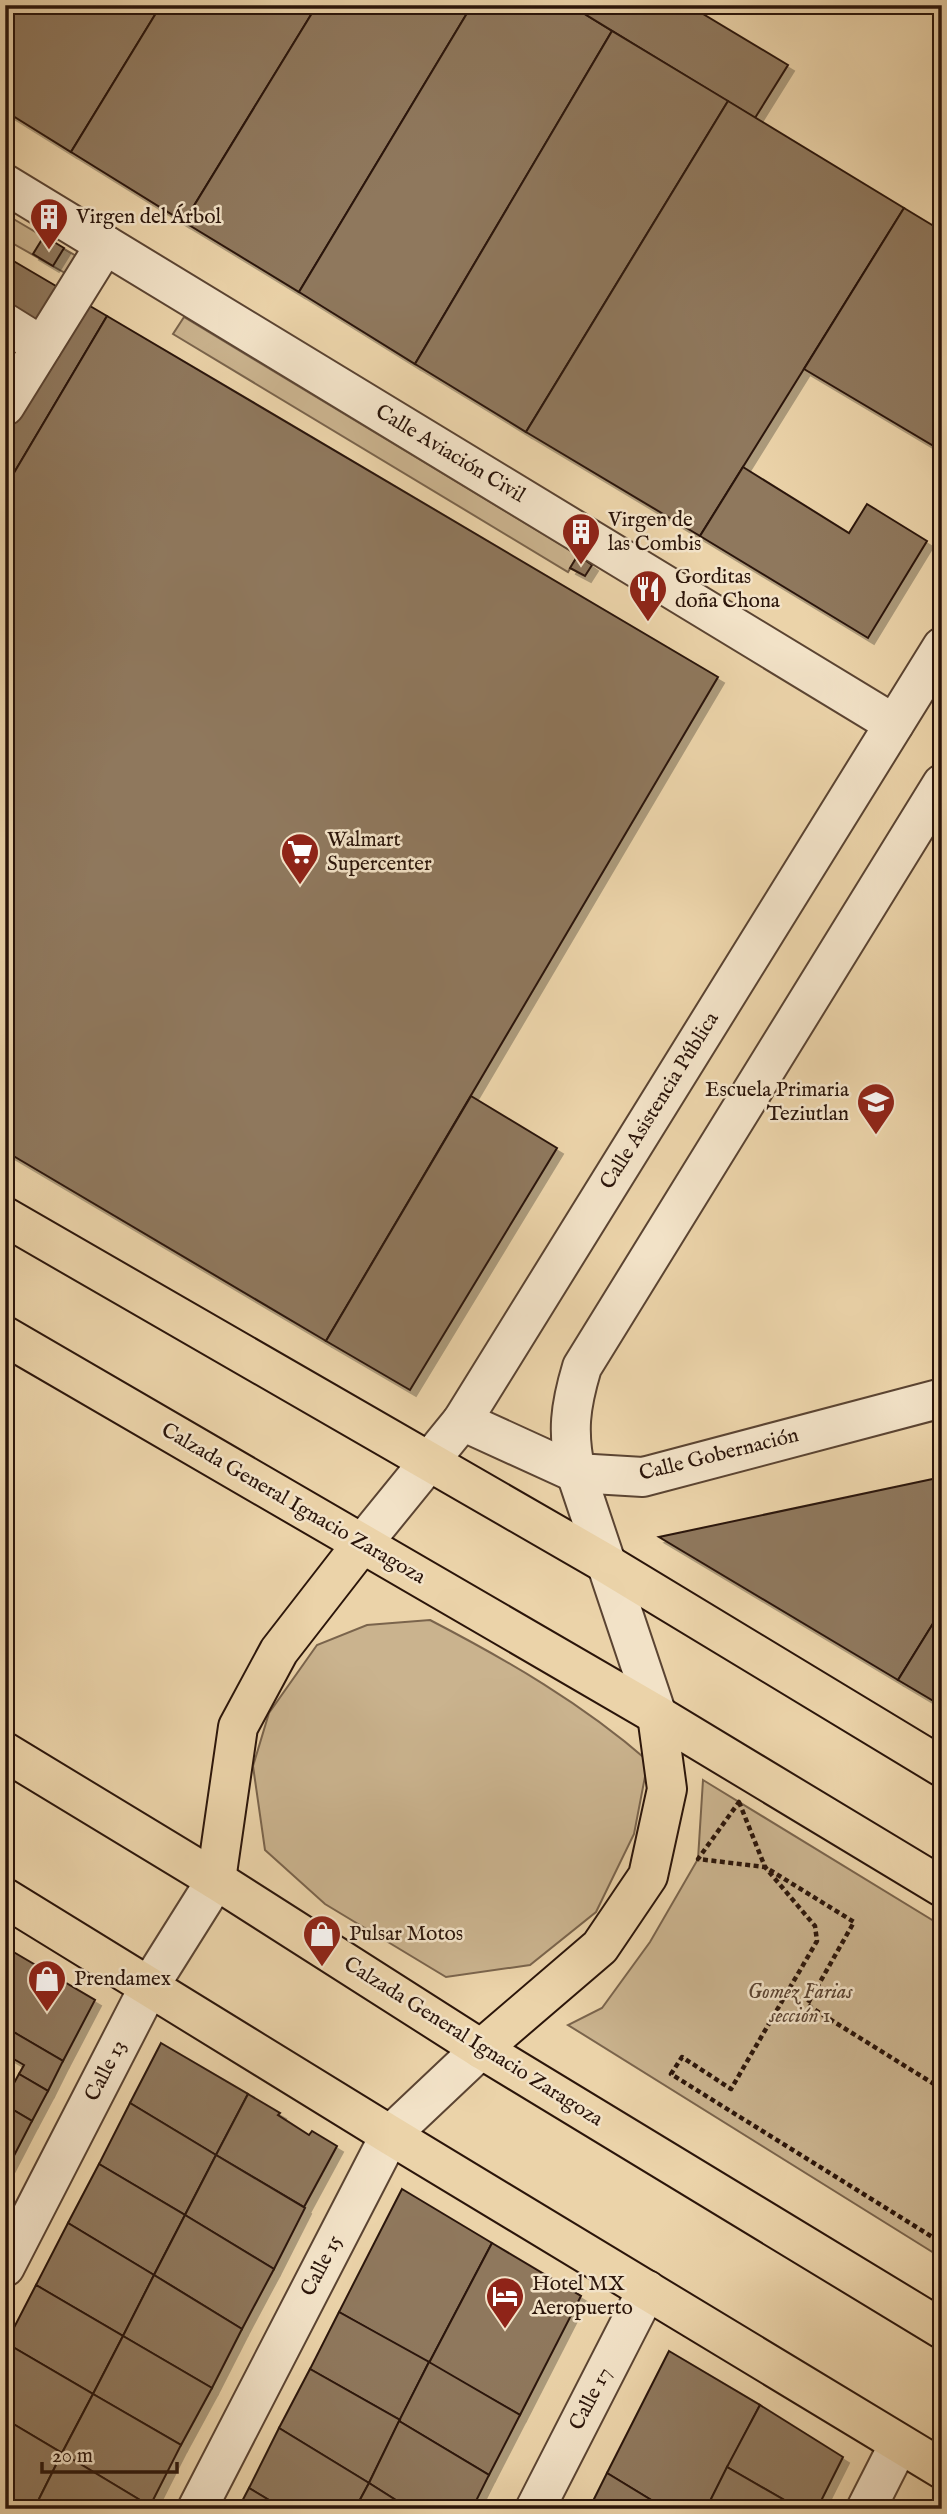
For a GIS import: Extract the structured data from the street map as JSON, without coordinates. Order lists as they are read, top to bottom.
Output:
{
  "streets": {
    "main road": ["Calzada General Ignacio Zaragoza"],
    "street": [
      "Calle Aviación Civil",
      "Calle Asistencia Pública",
      "Calle Gobernación",
      "Calle 13",
      "Calle 15",
      "Calle 17"
    ]
  },
  "crossings": [
    ["Calle Aviación Civil", "Calle Asistencia Pública"],
    ["Calle Asistencia Pública", "Calle Gobernación"],
    ["Calle Asistencia Pública", "Calzada General Ignacio Zaragoza"],
    ["Calzada General Ignacio Zaragoza", "Calle 13"],
    ["Calzada General Ignacio Zaragoza", "Calle 15"]
  ],
  "parks": ["Gomez Farias sección 1"],
  "places": {
    "building": ["Virgen del Árbol", "Virgen de las Combis"],
    "restaurant": ["Gorditas doña Chona"],
    "supermarket": ["Walmart Supercenter"],
    "school or university": ["Escuela Primaria Teziutlan"],
    "shop": ["Pulsar Motos", "Prendamex"],
    "hotel": ["Hotel MX Aeropuerto"]
  },
  "scale_bar": "20 m"
}
